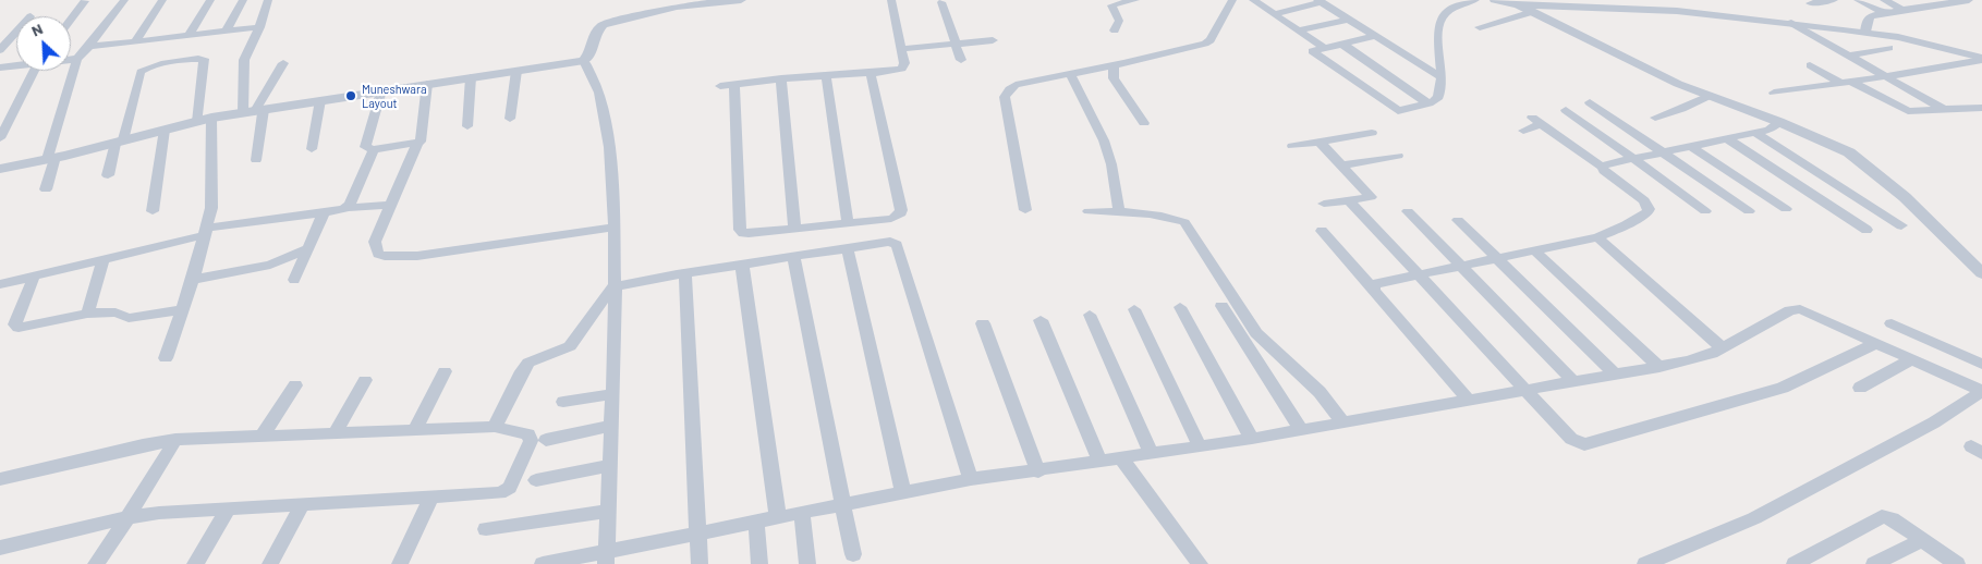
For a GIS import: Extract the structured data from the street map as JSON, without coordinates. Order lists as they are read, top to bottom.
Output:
{
  "places": ["Muneshwara Layout"],
  "north": "top left"
}
